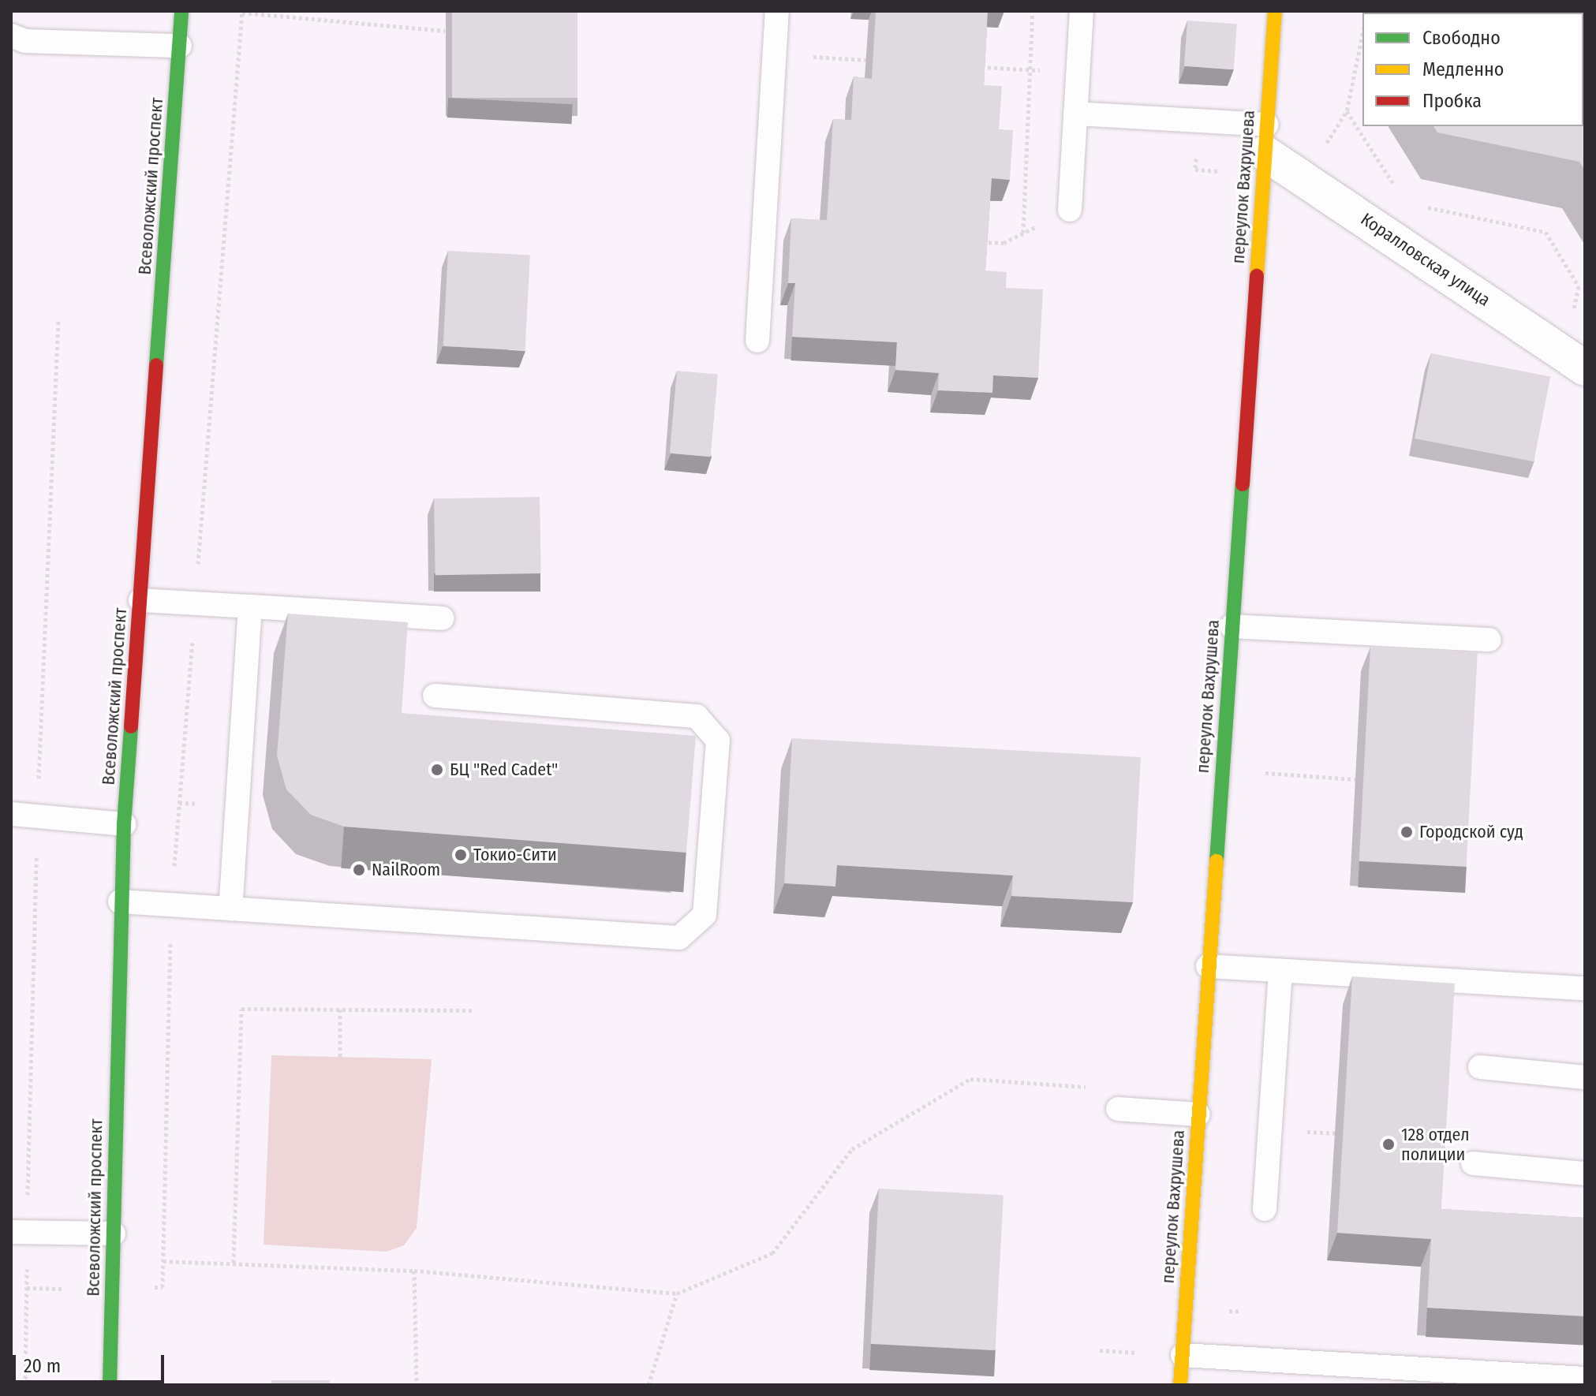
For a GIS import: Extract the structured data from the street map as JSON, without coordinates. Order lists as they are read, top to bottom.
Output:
{
  "streets": {
    "street": ["Всеволожский проспект", "переулок Вахрушева", "Коралловская улица"]
  },
  "crossings": [
    ["переулок Вахрушева", "Коралловская улица"]
  ],
  "places": [
    "БЦ \"Red Cadet\"",
    "Городской суд",
    "Токио-Сити",
    "NailRoom",
    "128 отдел полиции"
  ],
  "legend": ["Свободно", "Медленно", "Пробка"],
  "scale_bar": "20 m"
}
